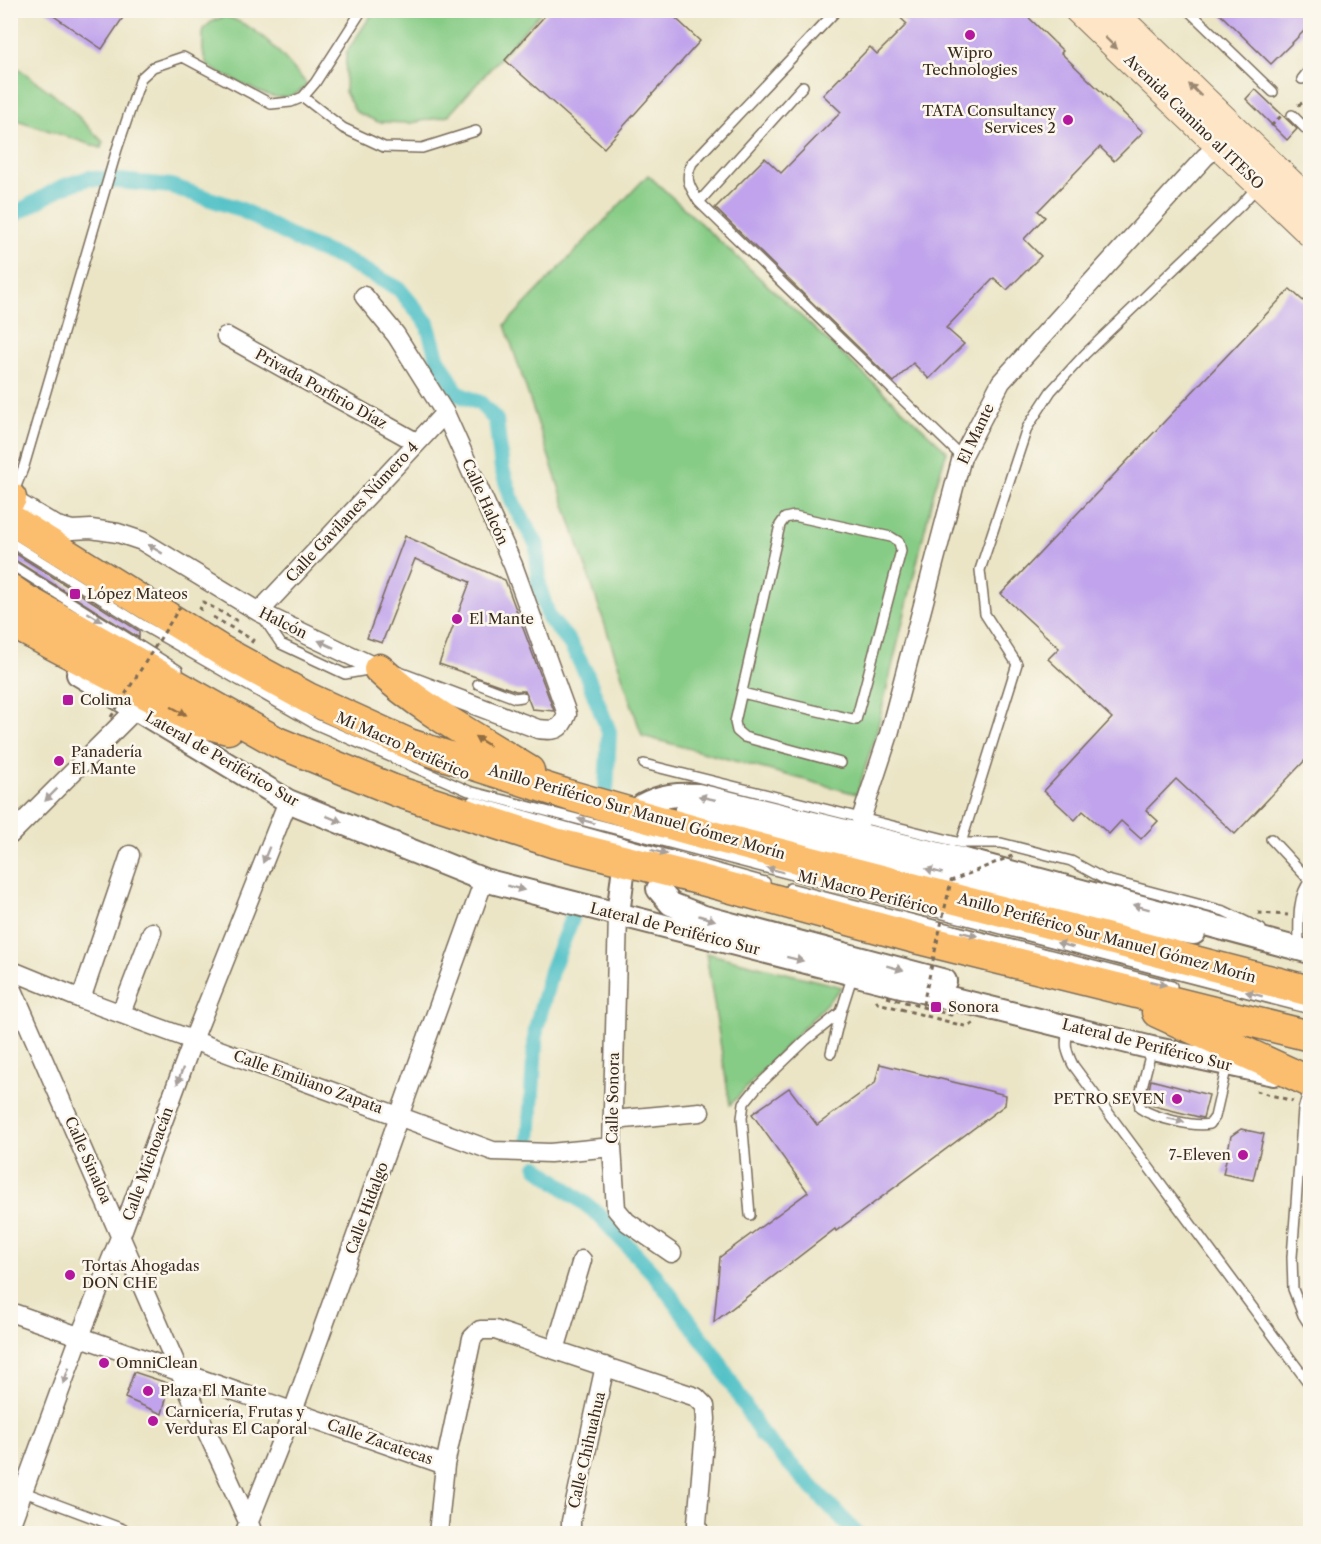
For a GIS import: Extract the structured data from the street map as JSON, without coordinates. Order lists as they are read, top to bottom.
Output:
{
  "streets": {
    "highway": ["Anillo Periférico Sur Manuel Gómez Morín"],
    "main road": ["Avenida Camino al ITESO"],
    "street": [
      "Privada Porfirio Díaz",
      "El Mante",
      "Calle Halcón",
      "Calle Gavilanes Número 4",
      "Halcón",
      "Lateral de Periférico Sur",
      "Calle Emiliano Zapata",
      "Calle Sonora",
      "Calle Sinaloa",
      "Calle Michoacán",
      "Calle Hidalgo",
      "Calle Zacatecas",
      "Calle Chihuahua"
    ],
    "lane": ["Mi Macro Periférico"]
  },
  "crossings": [
    ["Avenida Camino al ITESO", "El Mante"],
    ["Privada Porfirio Díaz", "Calle Gavilanes Número 4"],
    ["Calle Halcón", "Calle Gavilanes Número 4"],
    ["Calle Halcón", "Halcón"],
    ["Calle Gavilanes Número 4", "Halcón"],
    ["Lateral de Periférico Sur", "Calle Sonora"],
    ["Lateral de Periférico Sur", "Calle Michoacán"],
    ["Lateral de Periférico Sur", "Calle Hidalgo"],
    ["Calle Emiliano Zapata", "Calle Sonora"],
    ["Calle Emiliano Zapata", "Calle Michoacán"],
    ["Calle Emiliano Zapata", "Calle Hidalgo"],
    ["Calle Sinaloa", "Calle Michoacán"],
    ["Calle Sinaloa", "Calle Hidalgo"],
    ["Calle Sinaloa", "Calle Zacatecas"],
    ["Calle Michoacán", "Calle Zacatecas"],
    ["Calle Hidalgo", "Calle Zacatecas"]
  ],
  "one_way": ["Halcón"],
  "places": {
    "other": [
      "Wipro Technologies",
      "TATA Consultancy Services 2",
      "El Mante",
      "Panadería El Mante",
      "PETRO SEVEN",
      "7-Eleven",
      "Tortas Ahogadas DON CHE",
      "OmniClean",
      "Plaza El Mante",
      "Carnicería, Frutas y Verduras El Caporal"
    ],
    "transit": ["López Mateos", "Colima", "Sonora"]
  }
}
